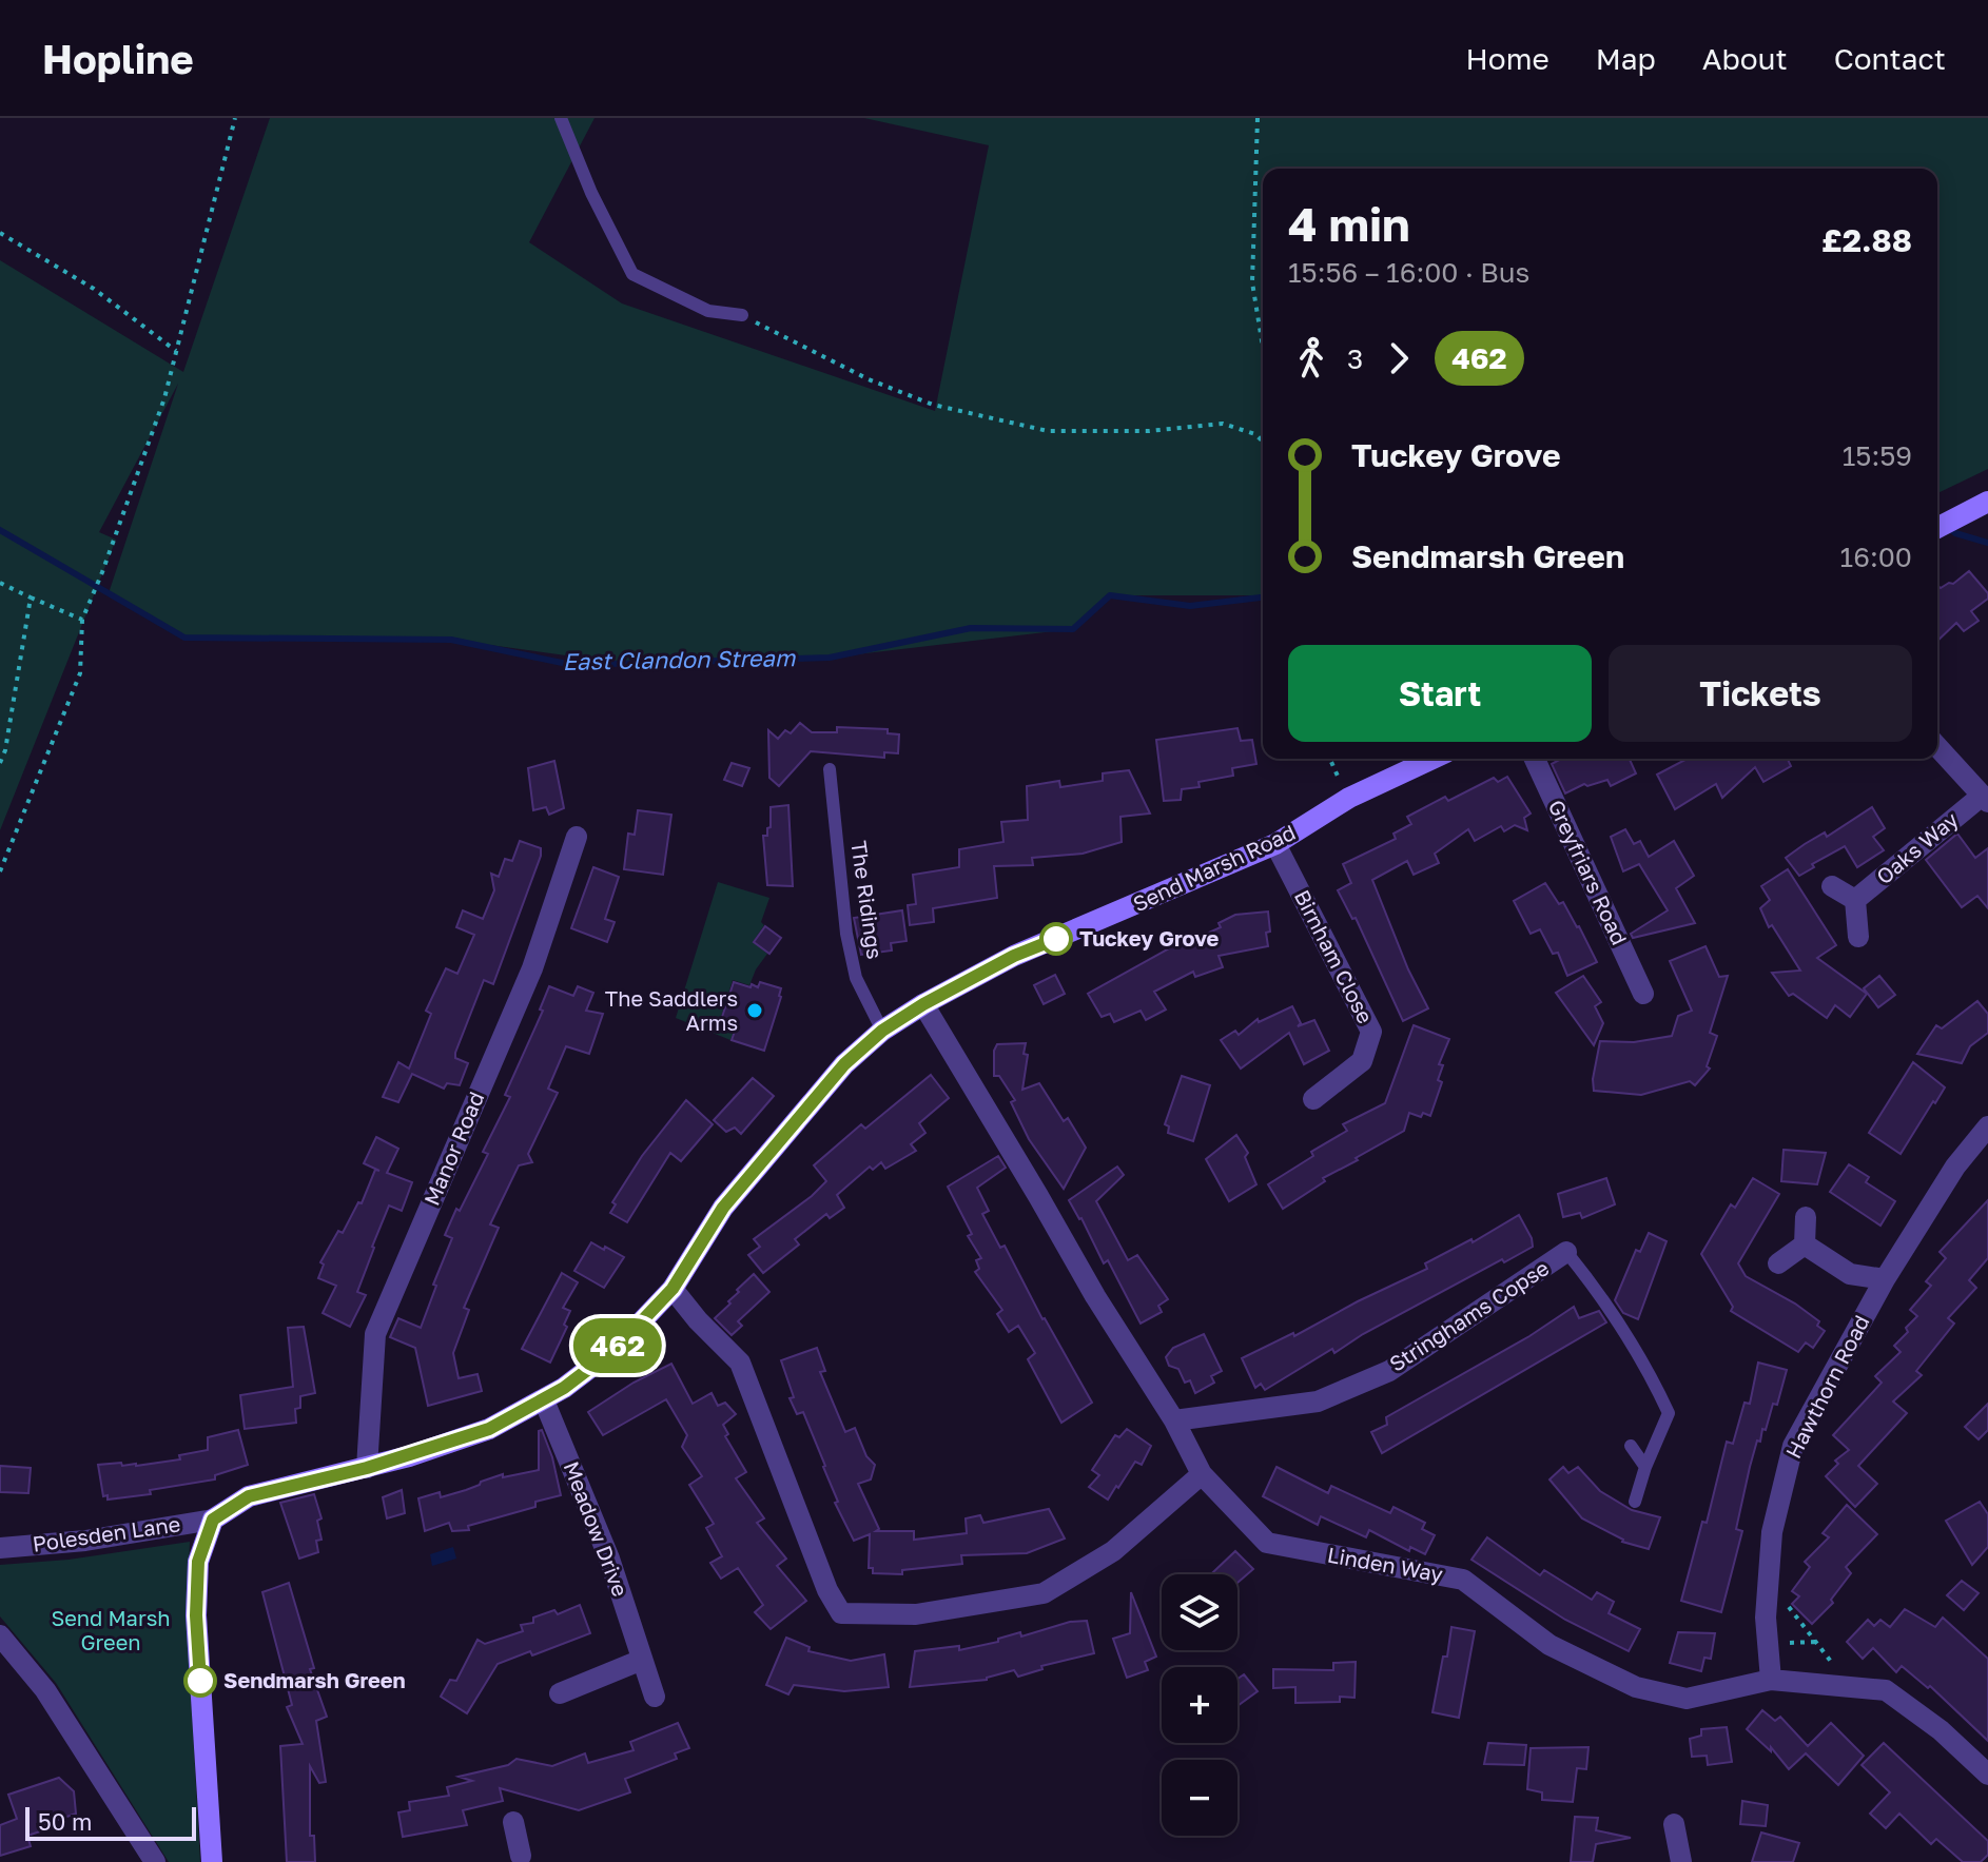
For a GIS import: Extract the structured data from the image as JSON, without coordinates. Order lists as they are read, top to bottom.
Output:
{
  "streets": {
    "main road": ["Send Marsh Road"],
    "street": [
      "Oaks Way",
      "Greyfriars Road",
      "Birnham Close",
      "Manor Road",
      "Stringhams Copse",
      "Hawthorn Road",
      "Meadow Drive",
      "Polesden Lane",
      "Linden Way"
    ],
    "lane": ["The Ridings"]
  },
  "crossings": [
    ["Send Marsh Road", "The Ridings"],
    ["Send Marsh Road", "Birnham Close"],
    ["Send Marsh Road", "Manor Road"],
    ["Send Marsh Road", "Meadow Drive"],
    ["Send Marsh Road", "Polesden Lane"],
    ["Hawthorn Road", "Linden Way"]
  ],
  "water": ["East Clandon Stream"],
  "parks": ["Send Marsh Green"],
  "places": ["Tuckey Grove", "The Saddlers Arms", "Sendmarsh Green"],
  "lines": ["bus line 462"],
  "scale_bar": "50 m",
  "page": {
    "header": "Hopline",
    "nav": [
      "Home",
      "Map",
      "About",
      "Contact"
    ],
    "on_map": "462",
    "heading": ["4 min", "15:56 – 16:00 · Bus", "£2.88"],
    "legs": ["3", "462"],
    "list": [
      {
        "name": "Tuckey Grove",
        "value": "15:59"
      },
      {
        "name": "Sendmarsh Green",
        "value": "16:00"
      }
    ],
    "buttons": ["Start", "Tickets"],
    "map_buttons": ["+", "−"],
    "scale": "50 m"
  }
}
